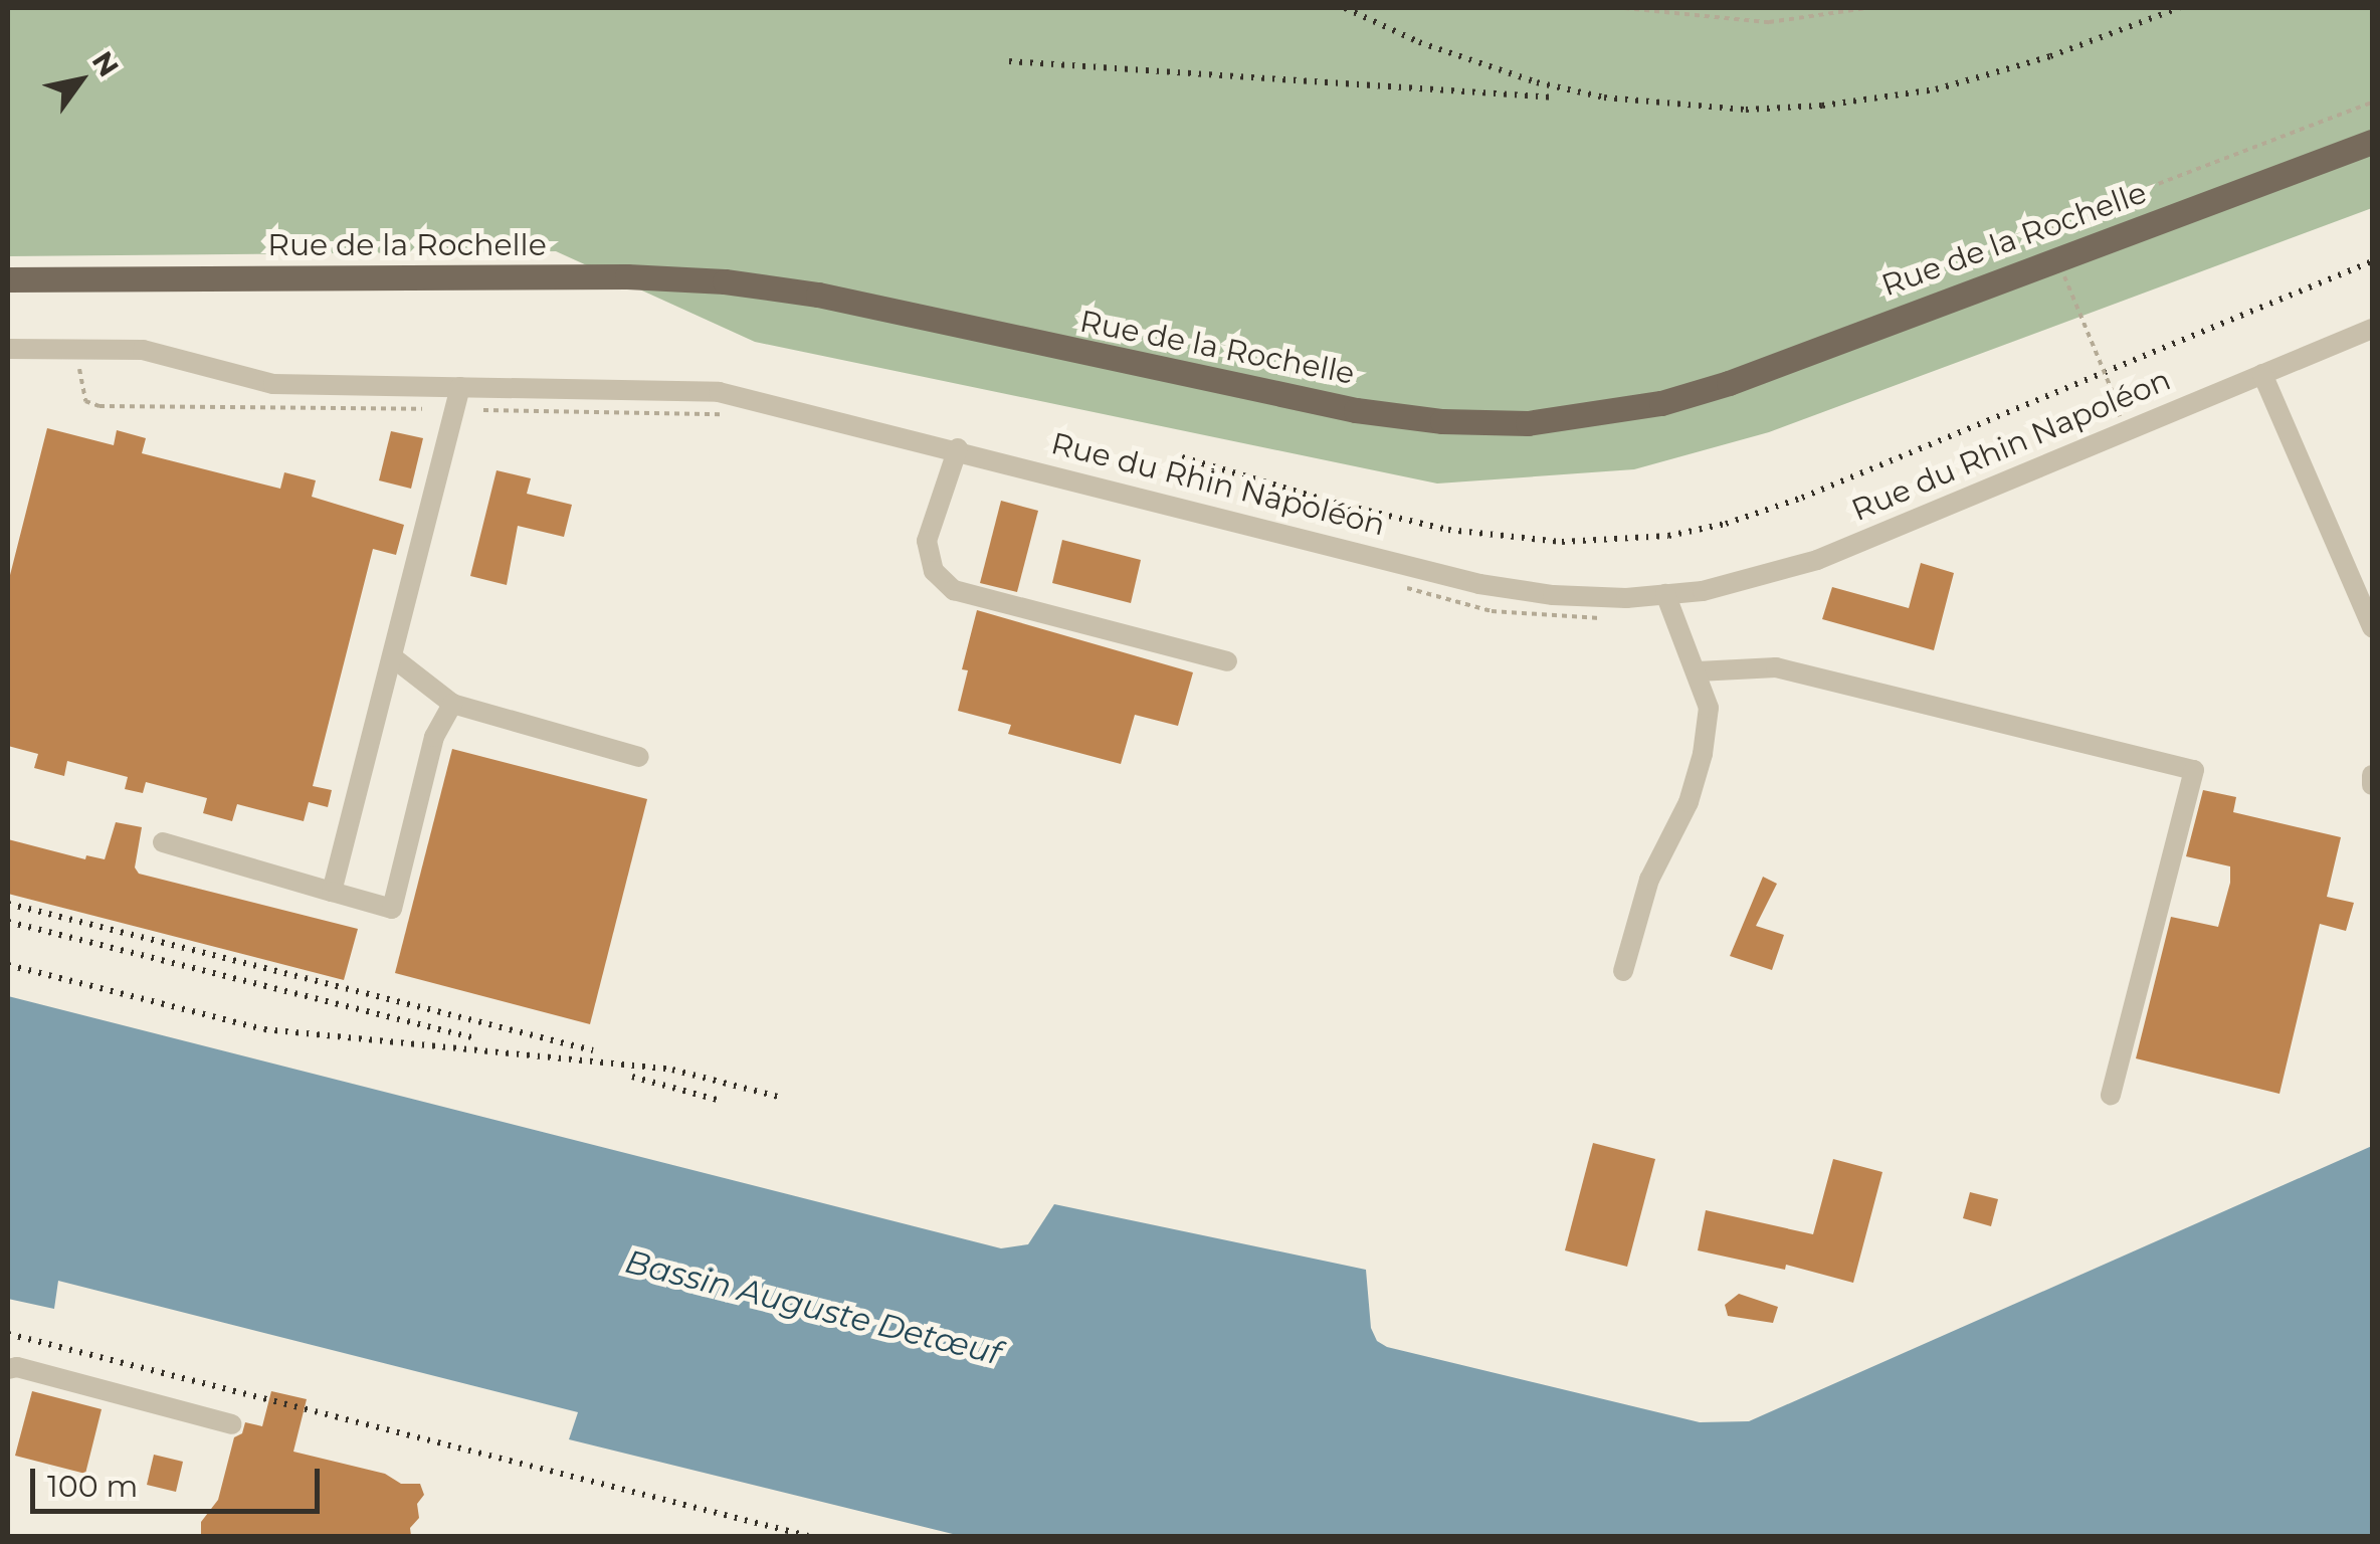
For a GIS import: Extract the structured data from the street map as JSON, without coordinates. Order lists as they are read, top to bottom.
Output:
{
  "streets": {
    "main road": ["Rue de la Rochelle"],
    "street": ["Rue du Rhin Napoléon"]
  },
  "water": ["Bassin Auguste Detœuf"],
  "scale_bar": "100 m",
  "north": "top right"
}
